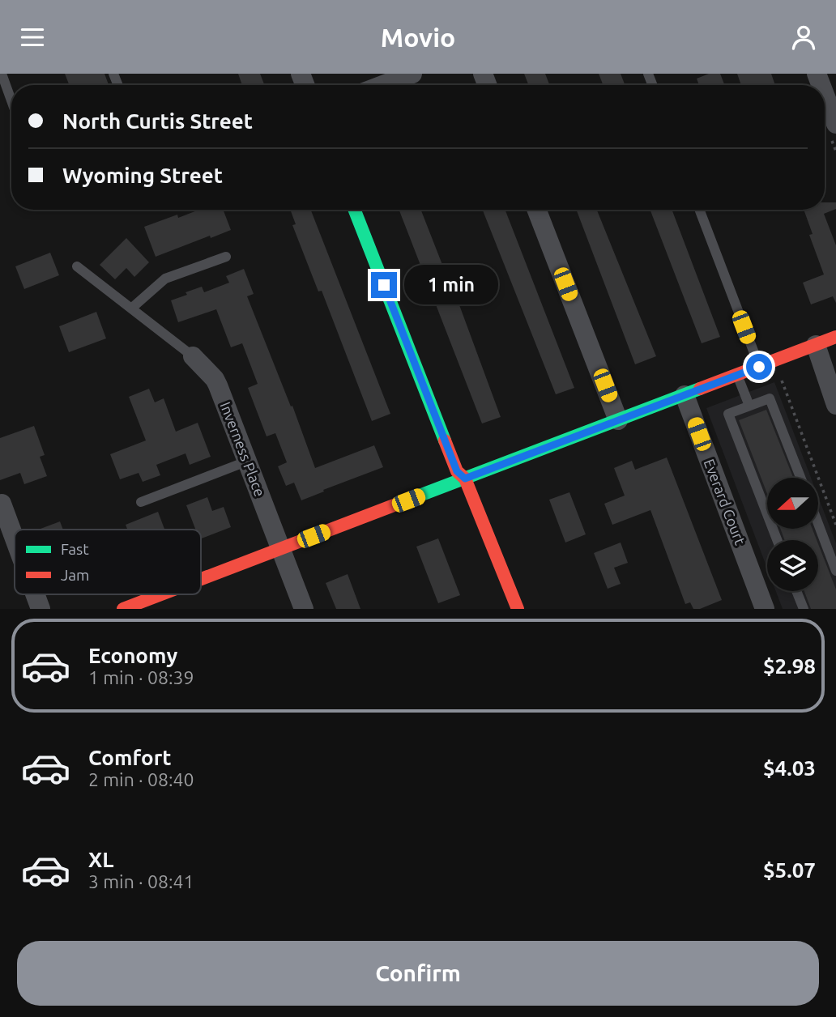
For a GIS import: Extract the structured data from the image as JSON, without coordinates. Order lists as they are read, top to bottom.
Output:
{
  "streets": {
    "street": ["Inverness Place", "Everard Court"]
  },
  "legend": ["Fast", "Jam"],
  "north": "left",
  "page": {
    "header": "Movio",
    "banner": ["North Curtis Street", "Wyoming Street"],
    "bubble": "1 min",
    "list": [
      {
        "name": "Economy",
        "note": "1 min · 08:39",
        "value": "$2.98"
      },
      {
        "name": "Comfort",
        "note": "2 min · 08:40",
        "value": "$4.03"
      },
      {
        "name": "XL",
        "note": "3 min · 08:41",
        "value": "$5.07"
      }
    ],
    "buttons": "Confirm"
  }
}
